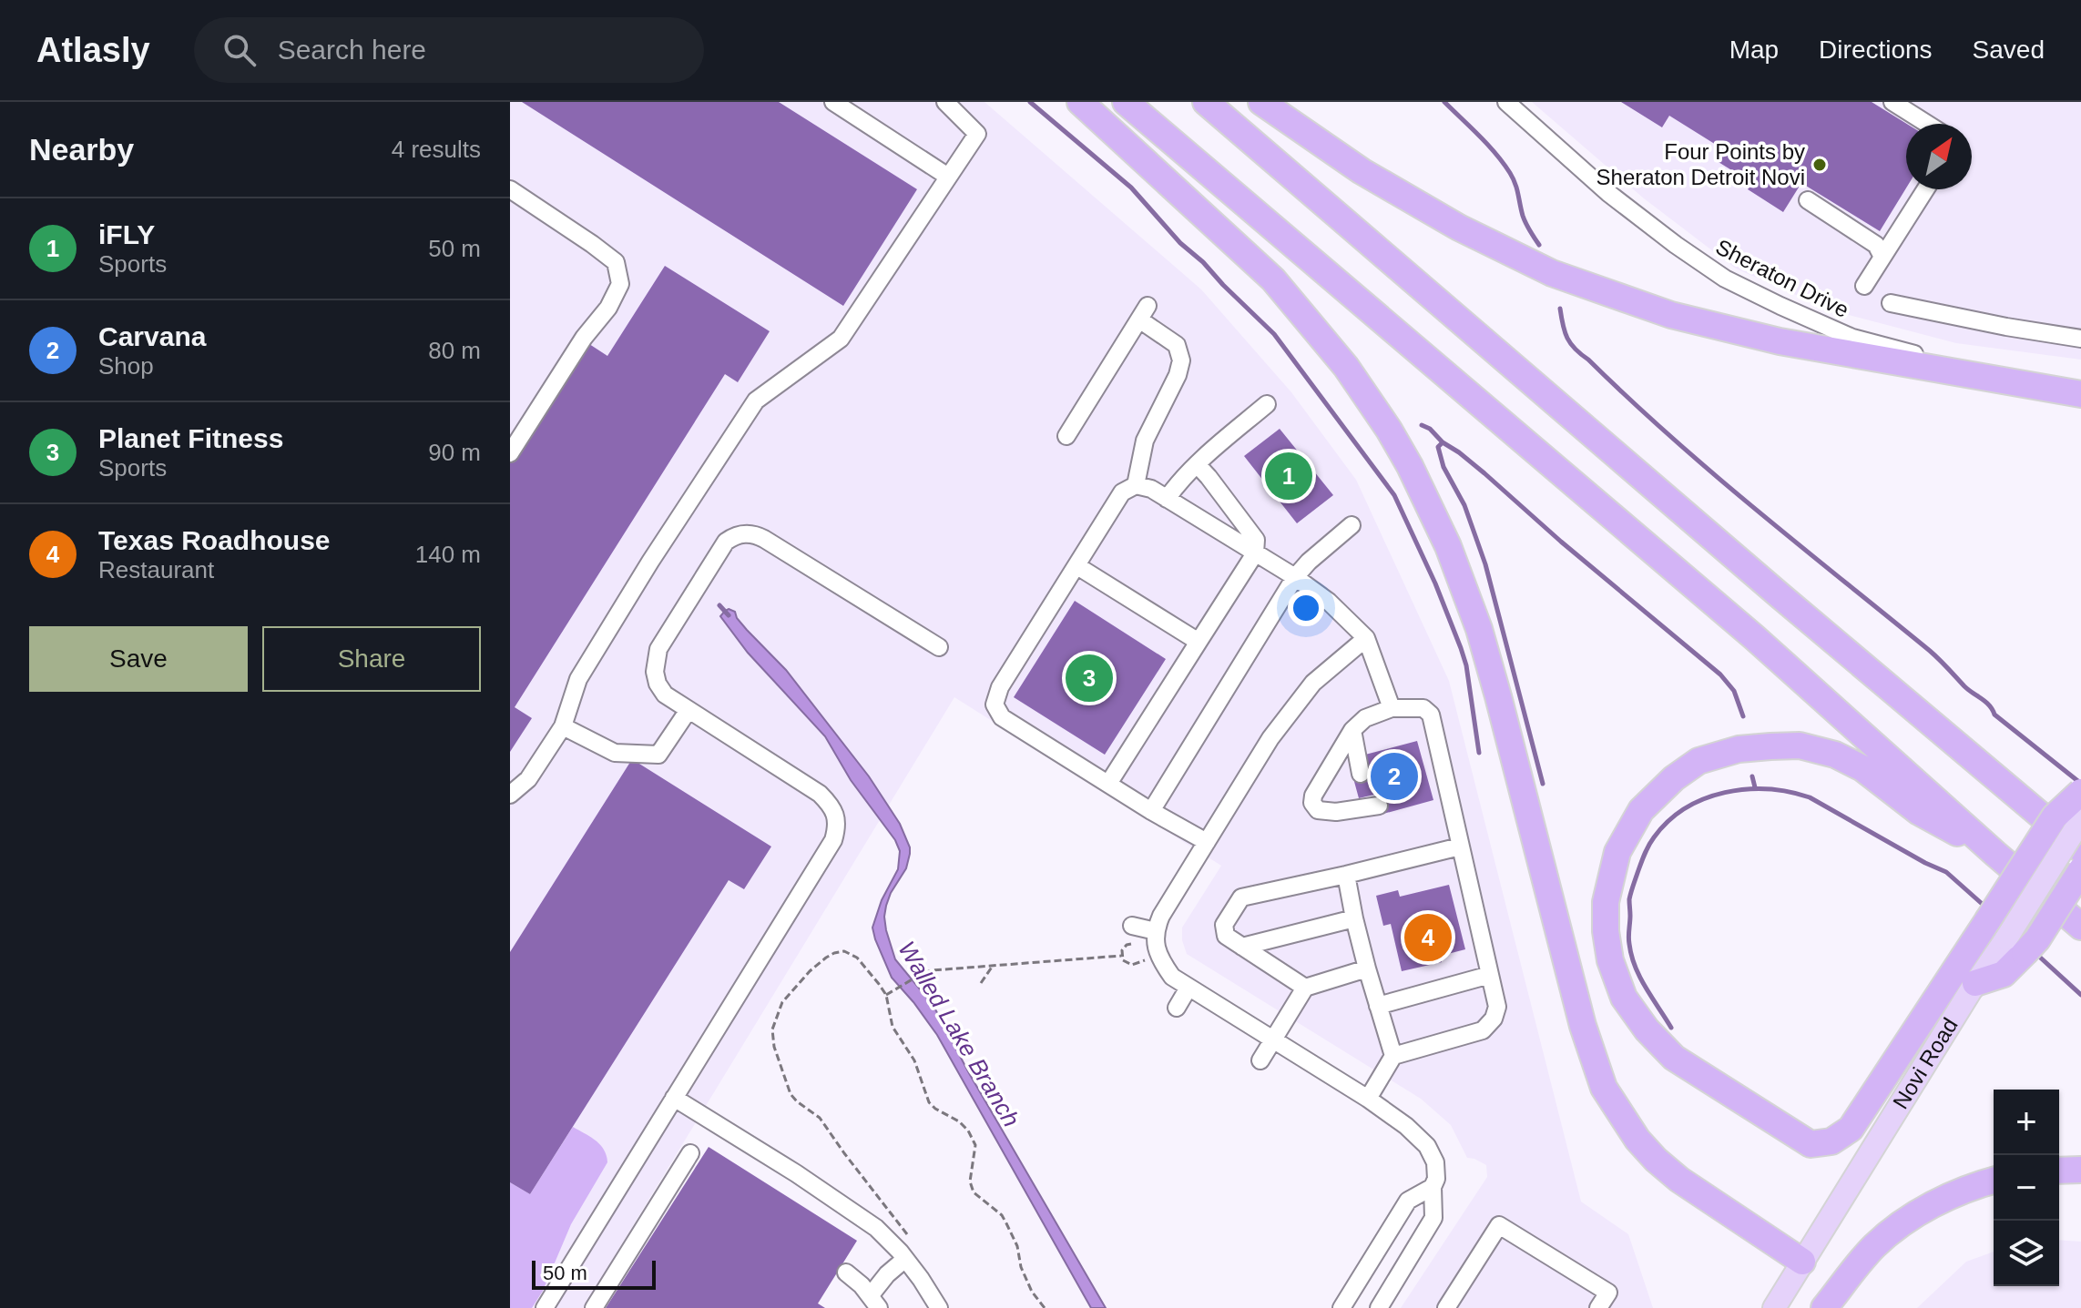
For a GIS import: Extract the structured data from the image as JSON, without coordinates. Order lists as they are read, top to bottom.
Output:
{
  "streets": {
    "main road": ["Novi Road"],
    "street": ["Sheraton Drive"]
  },
  "water": ["Walled Lake Branch"],
  "places": ["Four Points by Sheraton Detroit Novi"],
  "scale_bar": "50 m",
  "north": "top right",
  "page": {
    "header": "Atlasly",
    "search": "Search here",
    "nav": ["Map", "Directions", "Saved"],
    "heading": ["Nearby", "4 results"],
    "list": [
      {
        "mark": "1",
        "name": "iFLY",
        "note": "Sports",
        "value": "50 m"
      },
      {
        "mark": "2",
        "name": "Carvana",
        "note": "Shop",
        "value": "80 m"
      },
      {
        "mark": "3",
        "name": "Planet Fitness",
        "note": "Sports",
        "value": "90 m"
      },
      {
        "mark": "4",
        "name": "Texas Roadhouse",
        "note": "Restaurant",
        "value": "140 m"
      }
    ],
    "pins": [
      "1",
      "3",
      "2",
      "4"
    ],
    "buttons": ["Save", "Share"],
    "map_buttons": ["+", "−"],
    "scale": "50 m"
  }
}
